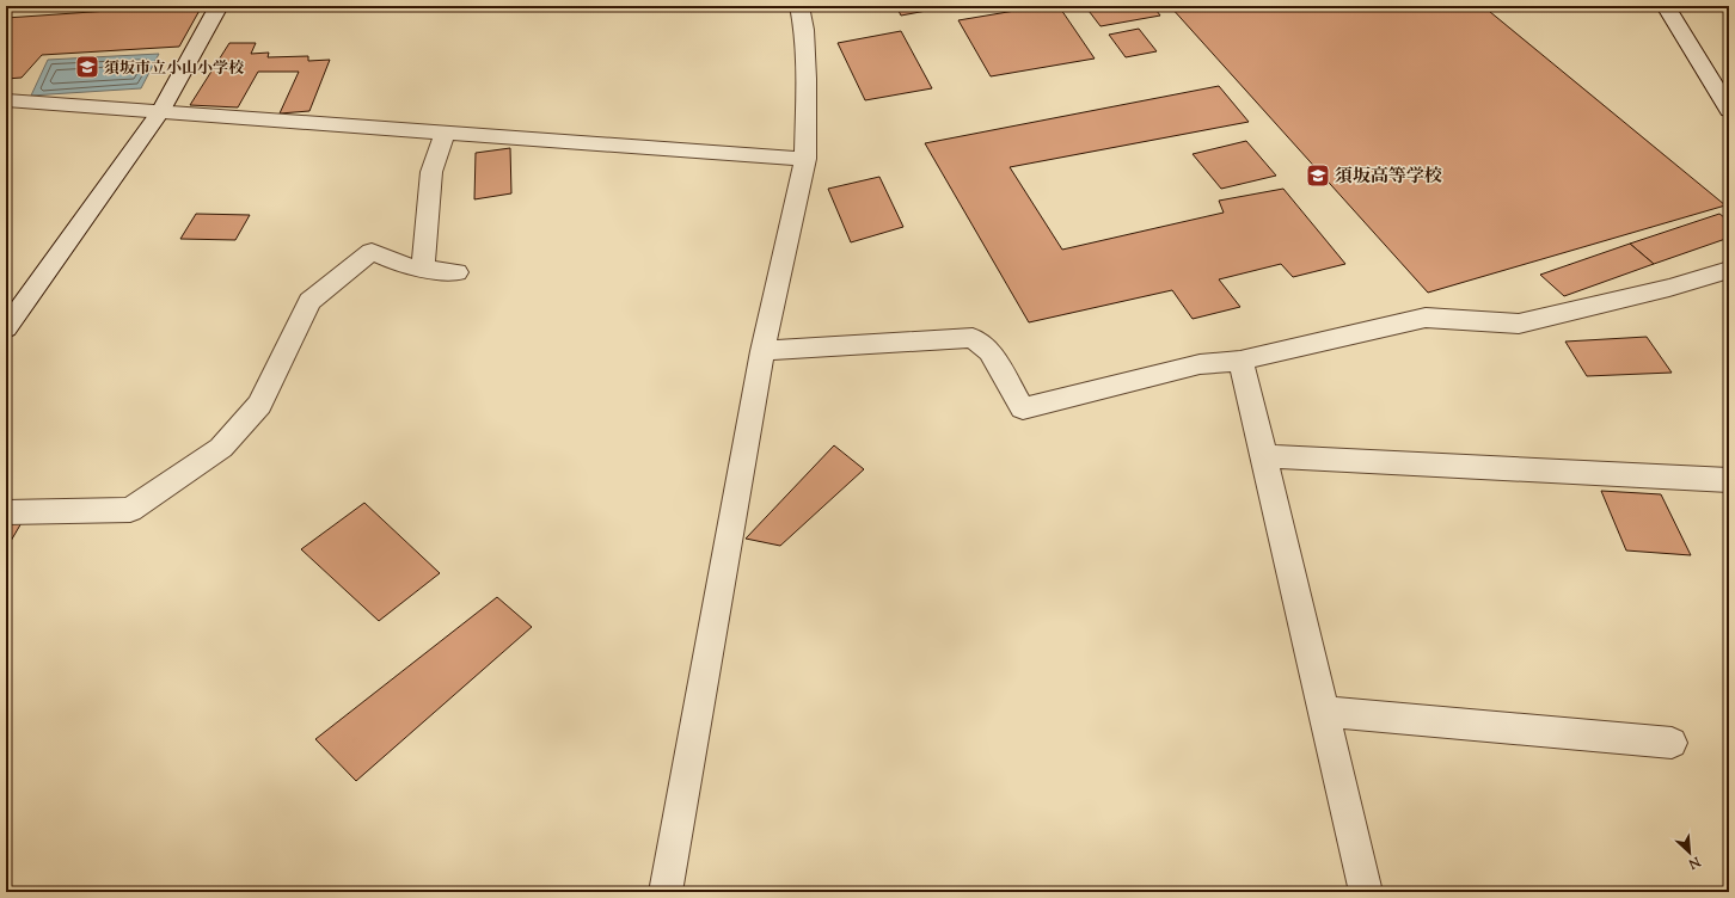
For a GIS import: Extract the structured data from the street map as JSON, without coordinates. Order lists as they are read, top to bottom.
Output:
{
  "places": {
    "school or university": ["須坂市立小山小学校", "須坂高等学校"]
  },
  "north": "bottom right"
}
